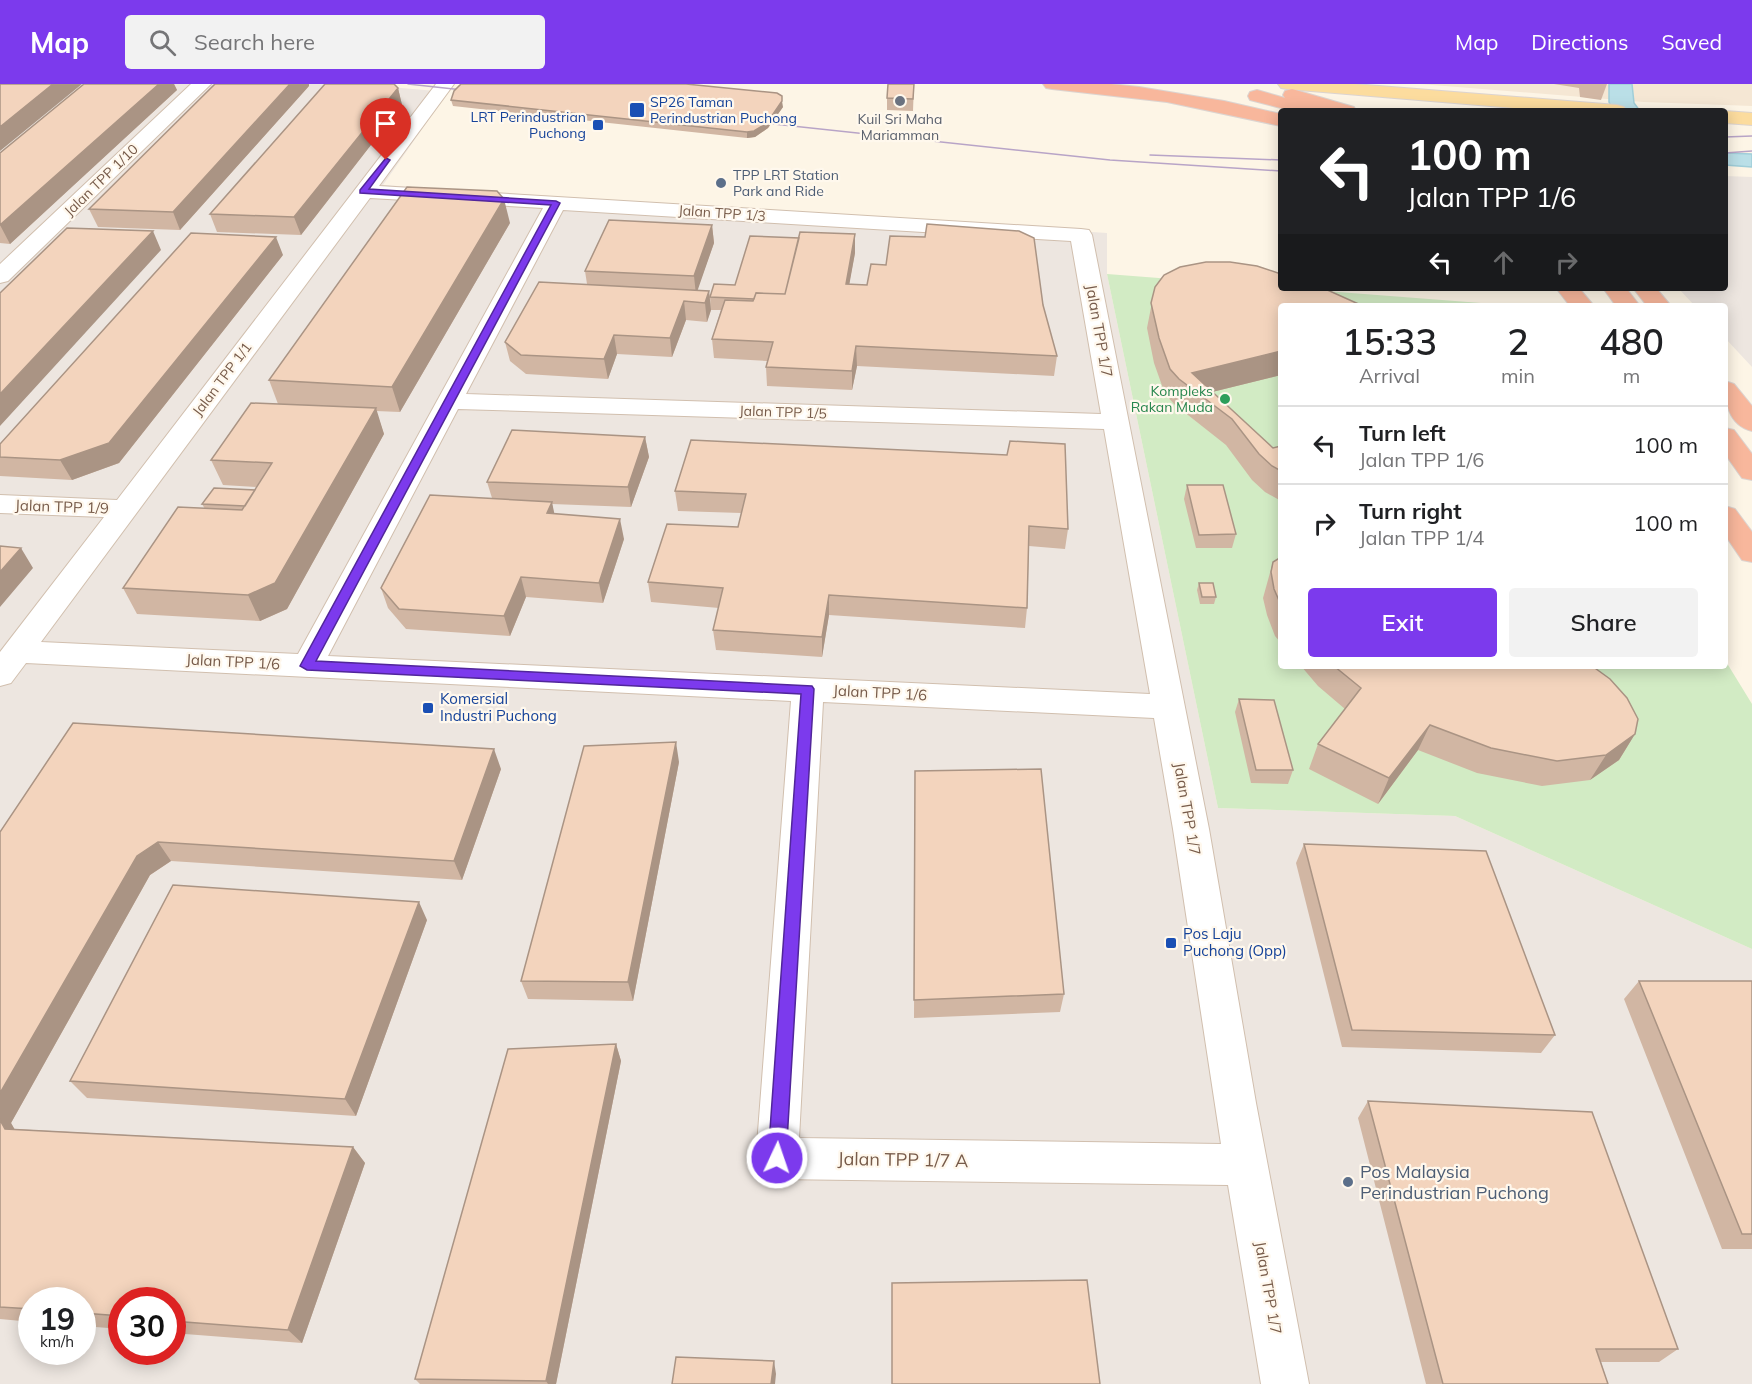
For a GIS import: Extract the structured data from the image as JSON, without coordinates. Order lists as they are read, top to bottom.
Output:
{
  "streets": {
    "street": [
      "Jalan TPP 1/10",
      "Jalan TPP 1/3",
      "Jalan TPP 1/7",
      "Jalan TPP 1/1",
      "Jalan TPP 1/5",
      "Jalan TPP 1/9",
      "Jalan TPP 1/6",
      "Jalan TPP 1/7 A"
    ]
  },
  "crossings": [
    ["Jalan TPP 1/3", "Jalan TPP 1/7"],
    ["Jalan TPP 1/3", "Jalan TPP 1/1"],
    ["Jalan TPP 1/7", "Jalan TPP 1/5"],
    ["Jalan TPP 1/7", "Jalan TPP 1/6"],
    ["Jalan TPP 1/7", "Jalan TPP 1/7 A"],
    ["Jalan TPP 1/1", "Jalan TPP 1/9"],
    ["Jalan TPP 1/1", "Jalan TPP 1/6"],
    ["Jalan TPP 1/6", "Jalan TPP 1/7 A"]
  ],
  "places": {
    "other": [
      "Kuil Sri Maha Mariamman",
      "TPP LRT Station Park and Ride",
      "Kompleks Rakan Muda",
      "Pos Malaysia Perindustrian Puchong"
    ],
    "transit": [
      "SP26 Taman Perindustrian Puchong",
      "LRT Perindustrian Puchong",
      "Komersial Industri Puchong",
      "Pos Laju Puchong (Opp)"
    ]
  },
  "page": {
    "header": "Map",
    "search": "Search here",
    "nav": ["Map", "Directions", "Saved"],
    "turn": ["100 m", "Jalan TPP 1/6"],
    "eta": [
      "15:33",
      "Arrival",
      "2",
      "min",
      "480",
      "m"
    ],
    "list": [
      {
        "name": "Turn left",
        "note": "Jalan TPP 1/6",
        "value": "100 m"
      },
      {
        "name": "Turn right",
        "note": "Jalan TPP 1/4",
        "value": "100 m"
      }
    ],
    "buttons": ["Exit", "Share"],
    "speed": "19 km/h",
    "limit": "30"
  }
}
